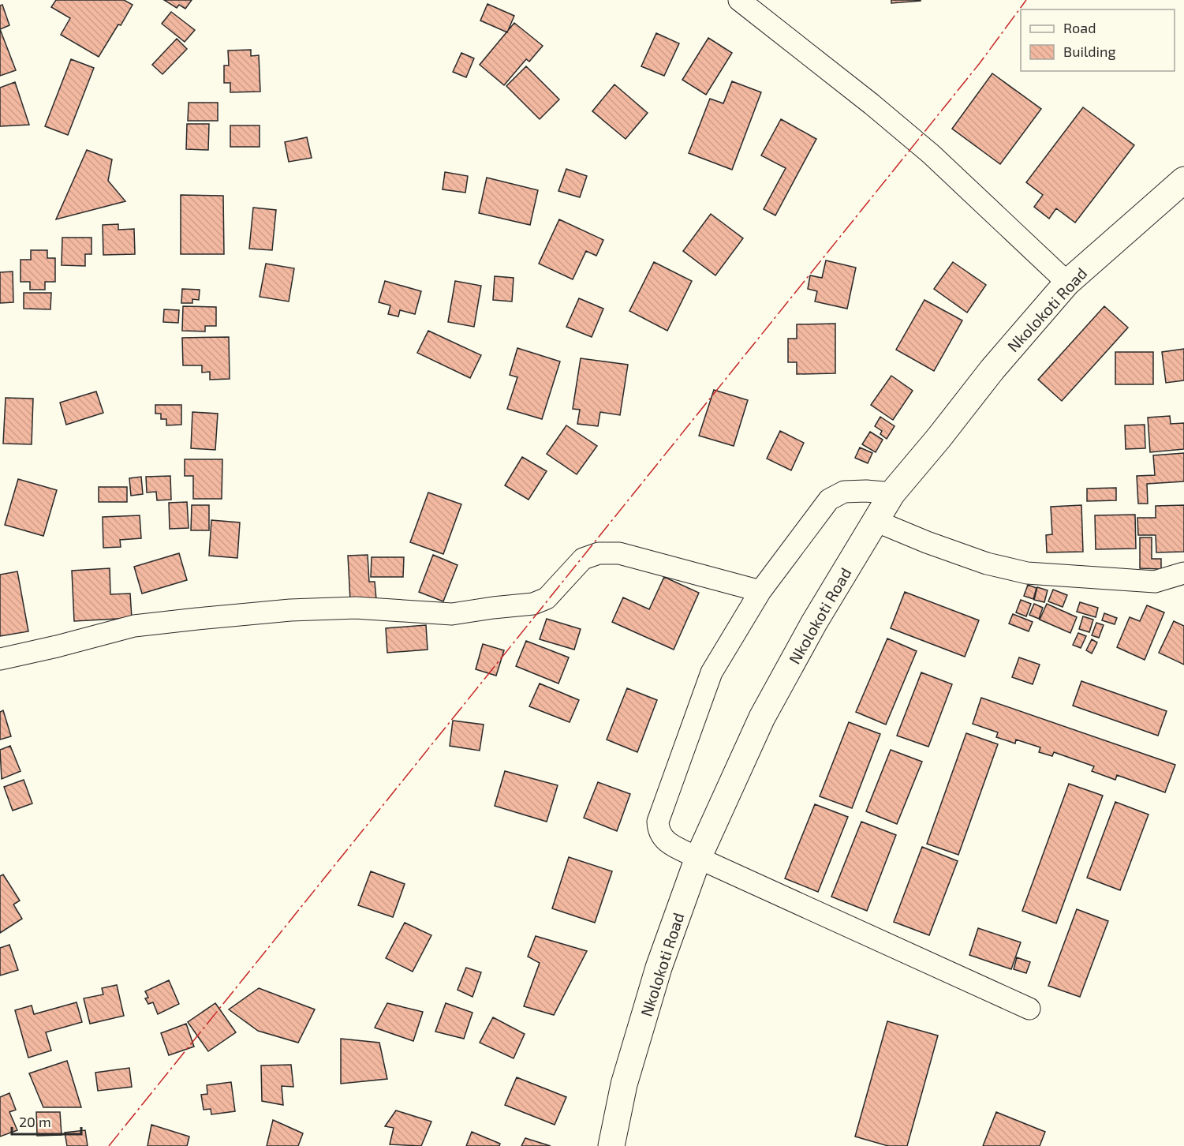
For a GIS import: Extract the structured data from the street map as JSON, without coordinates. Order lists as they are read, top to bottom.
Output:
{
  "streets": {
    "main road": ["Nkolokoti Road"]
  },
  "legend": ["Road", "Building"],
  "scale_bar": "20 m"
}
